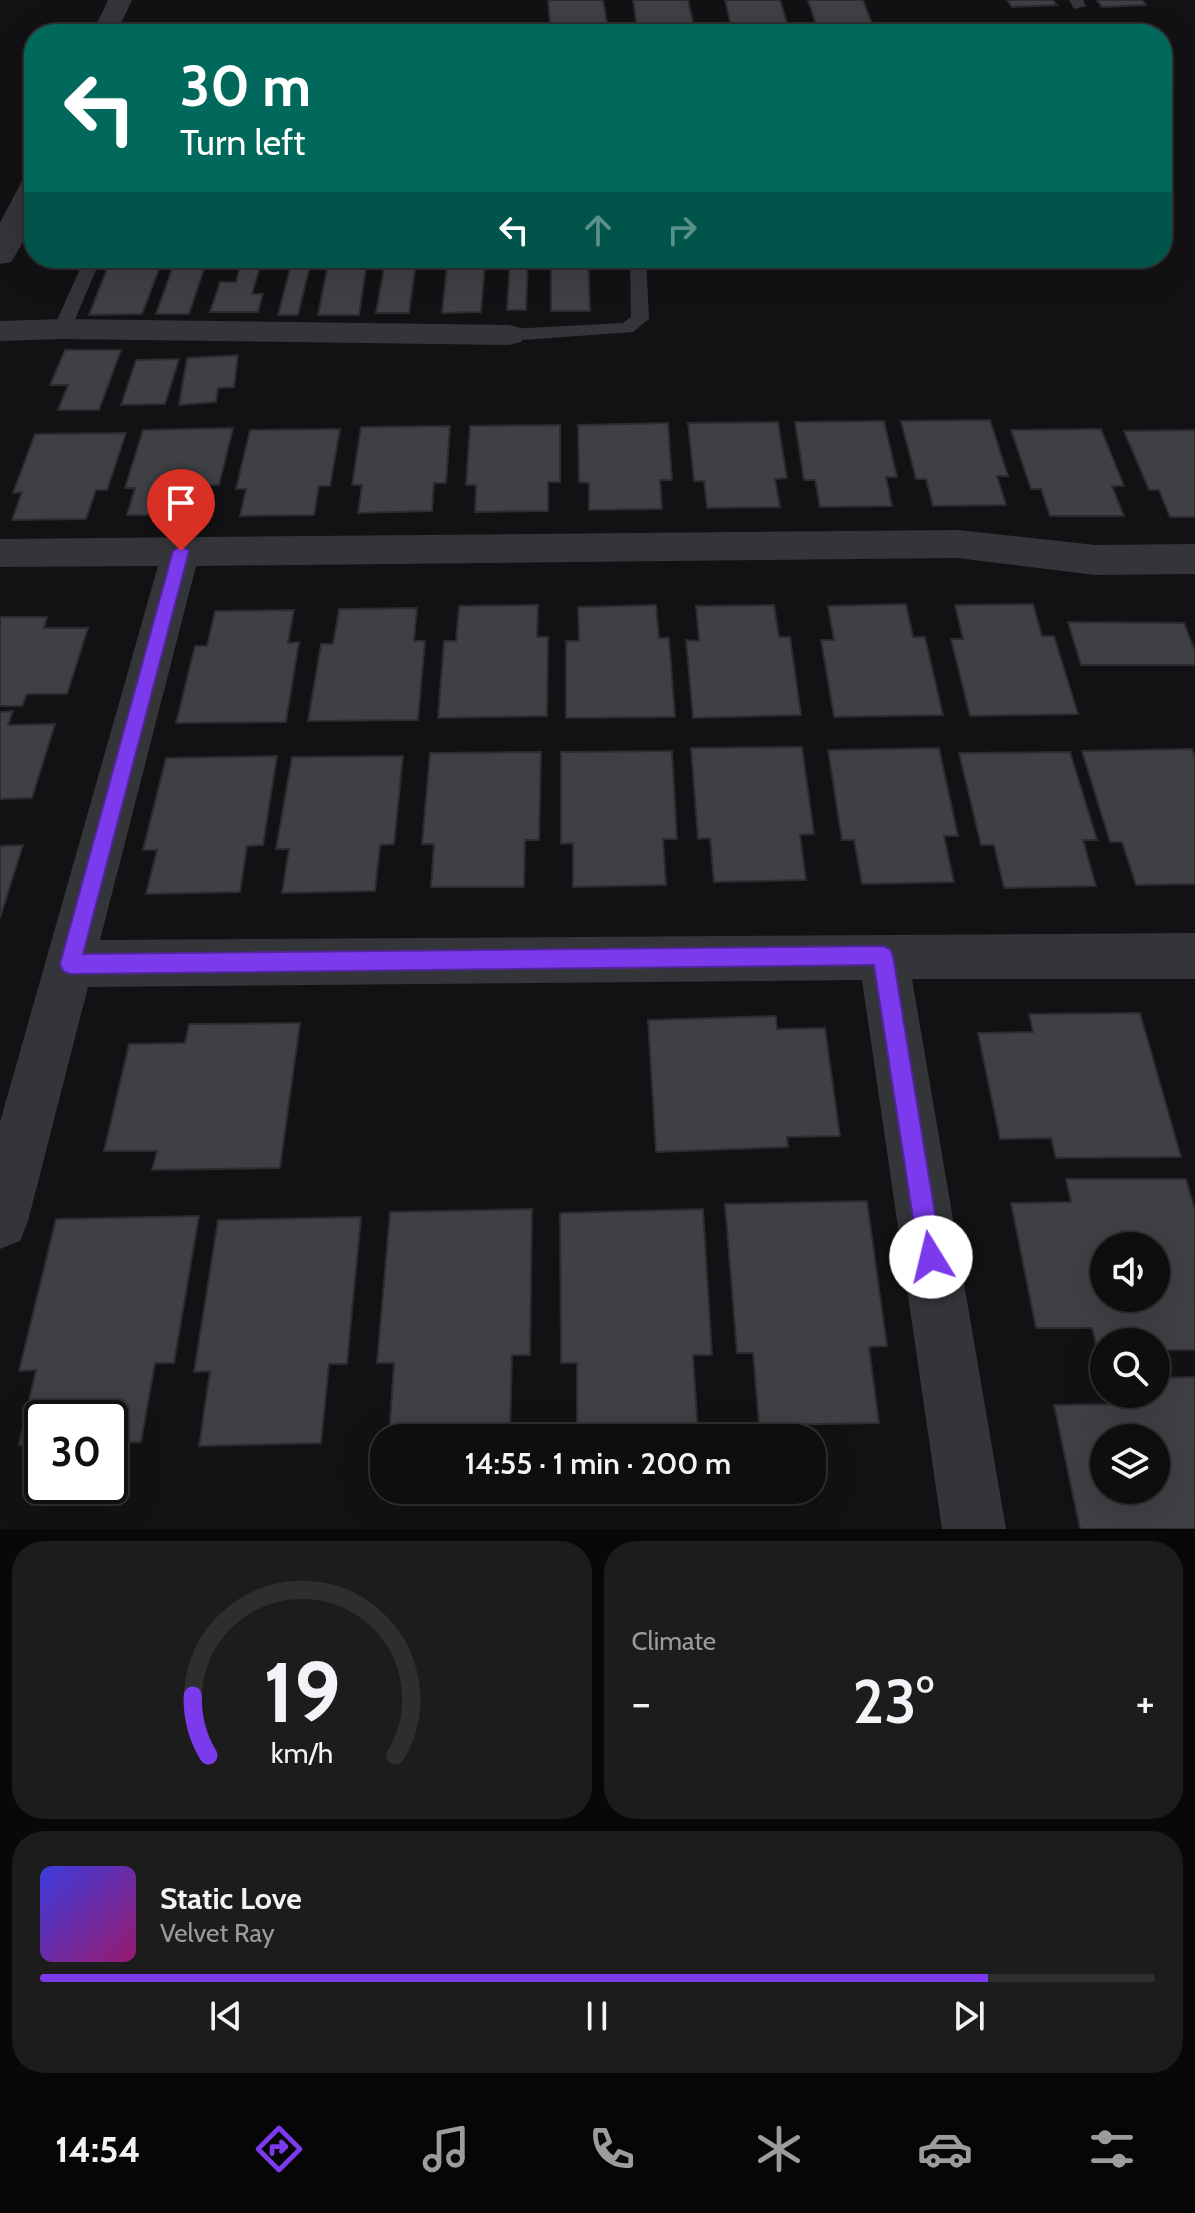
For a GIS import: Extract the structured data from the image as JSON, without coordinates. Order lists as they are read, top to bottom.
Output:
{
  "page": {
    "turn": ["30 m", "Turn left"],
    "limit": "30",
    "trip": "14:55 · 1 min · 200 m",
    "tile": "Climate",
    "heat": ["−", "23°", "+"],
    "song": ["Static Love", "Velvet Ray"],
    "tabs": "14:54",
    "gauge": ["19", "km/h"]
  }
}
